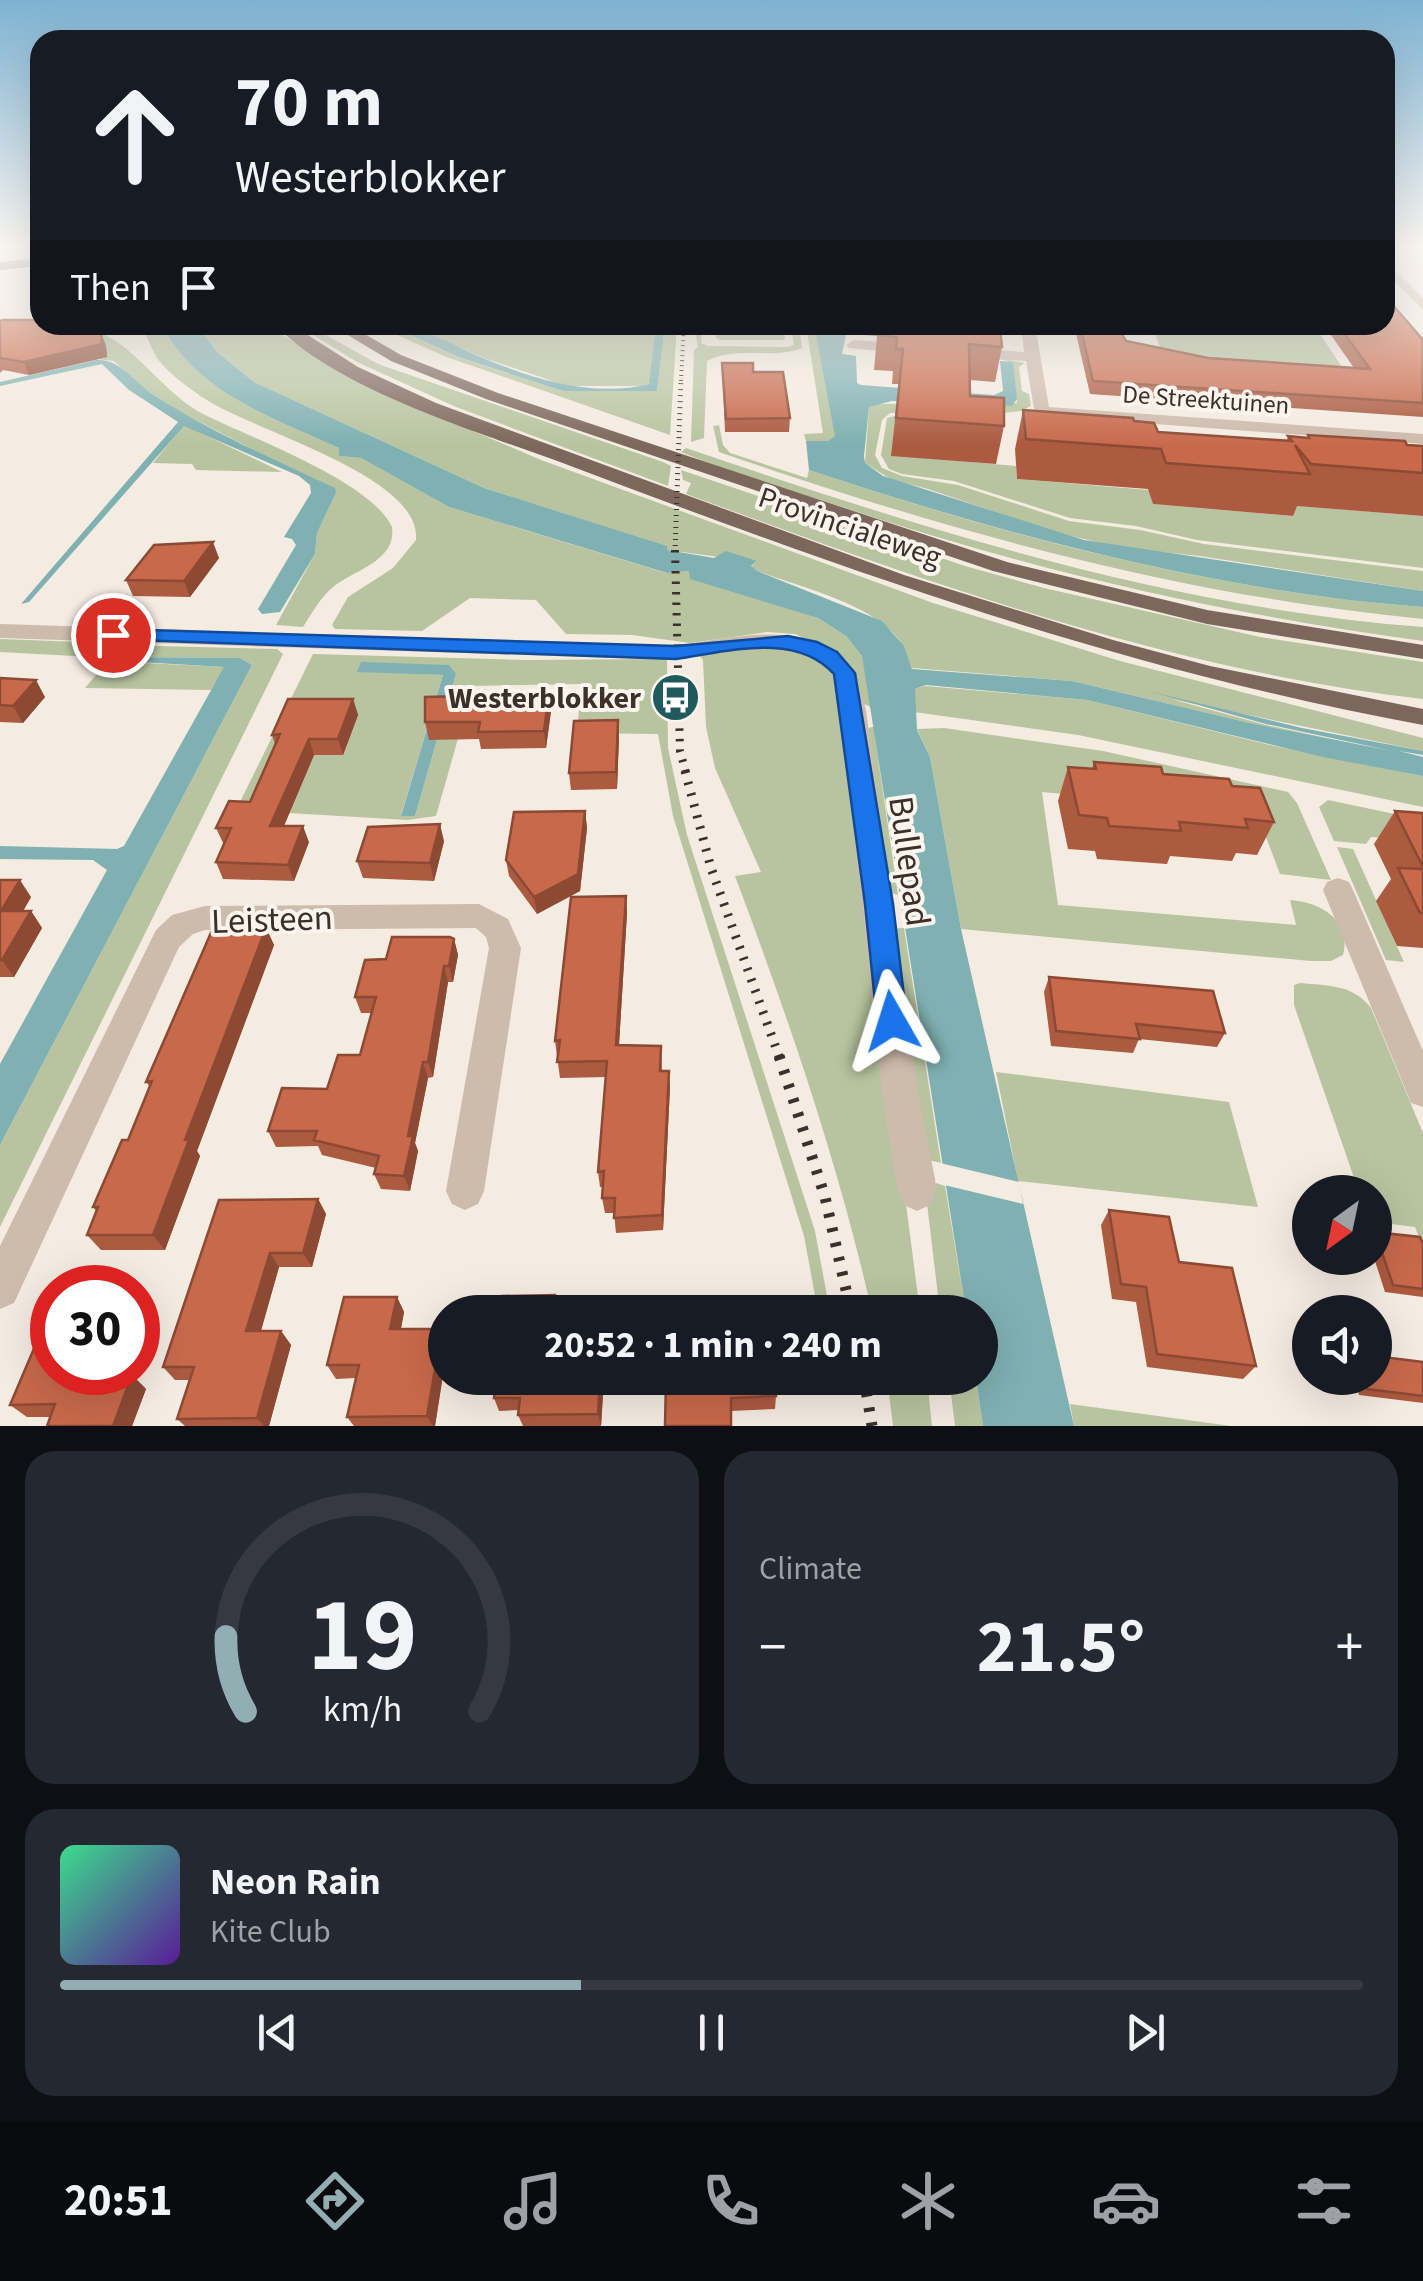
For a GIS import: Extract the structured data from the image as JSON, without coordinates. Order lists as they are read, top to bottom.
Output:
{
  "streets": {
    "main road": ["Provincialeweg"],
    "street": ["De Streektuinen", "Bullepad", "Leisteen"]
  },
  "places": {
    "bus stop": ["Westerblokker"]
  },
  "north": "bottom left",
  "page": {
    "turn": ["70 m", "Westerblokker"],
    "then": "Then",
    "limit": "30",
    "trip": "20:52 · 1 min · 240 m",
    "tile": "Climate",
    "heat": ["−", "21.5°", "+"],
    "song": ["Neon Rain", "Kite Club"],
    "tabs": "20:51",
    "gauge": ["19", "km/h"]
  }
}
